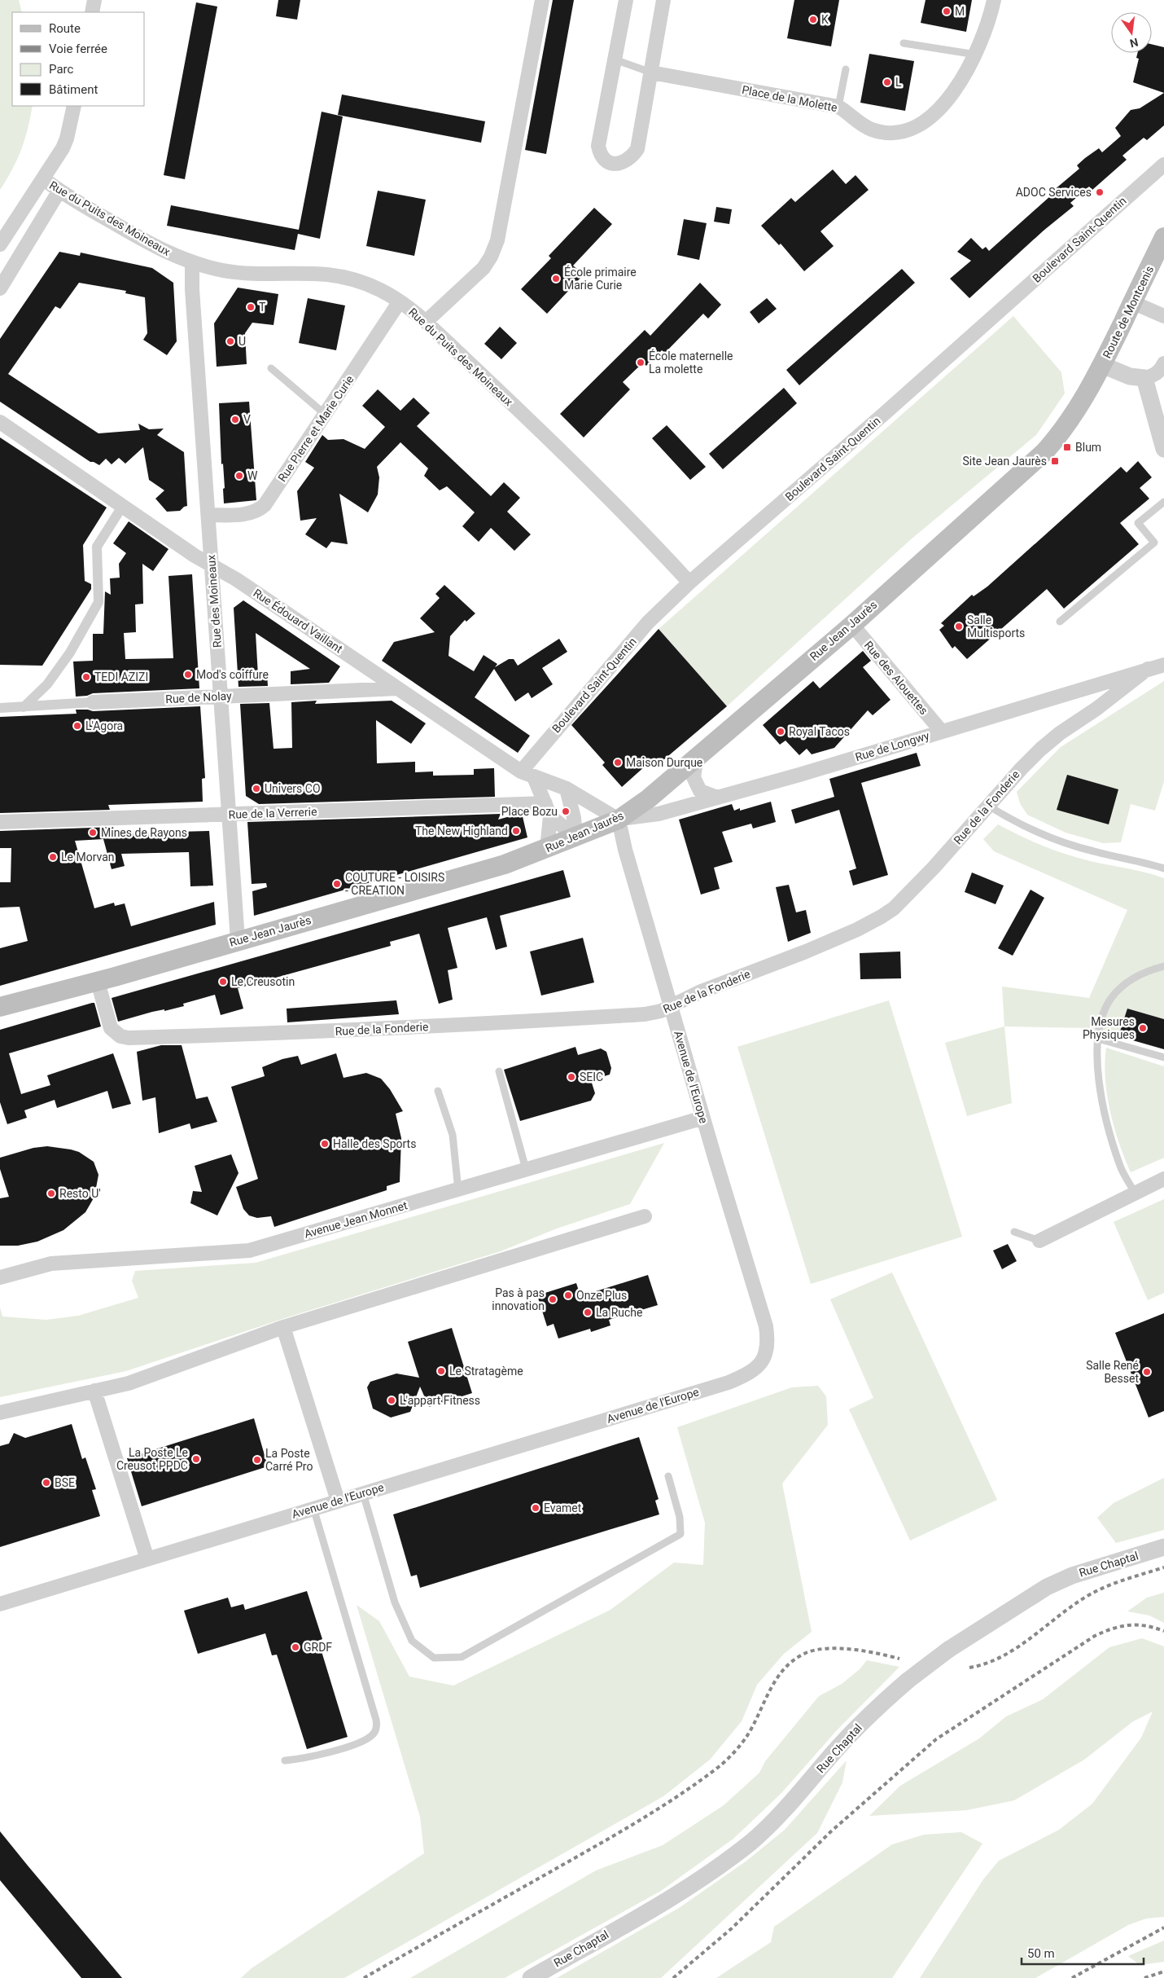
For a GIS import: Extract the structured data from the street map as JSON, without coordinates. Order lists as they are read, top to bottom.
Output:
{
  "streets": {
    "main road": ["Route de Montcenis", "Rue Jean Jaurès"],
    "street": [
      "Place de la Molette",
      "Rue du Puits des Moineaux",
      "Boulevard Saint-Quentin",
      "Rue Pierre et Marie Curie",
      "Rue des Moineaux",
      "Rue Édouard Vaillant",
      "Rue des Alouettes",
      "Rue de Nolay",
      "Rue de Longwy",
      "Rue de la Fonderie",
      "Rue de la Verrerie",
      "Avenue de l'Europe",
      "Avenue Jean Monnet",
      "Rue Chaptal"
    ]
  },
  "crossings": [
    ["Rue du Puits des Moineaux", "Boulevard Saint-Quentin"],
    ["Rue du Puits des Moineaux", "Rue Pierre et Marie Curie"],
    ["Rue du Puits des Moineaux", "Rue des Moineaux"],
    ["Boulevard Saint-Quentin", "Rue Édouard Vaillant"],
    ["Route de Montcenis", "Rue Jean Jaurès"],
    ["Rue Pierre et Marie Curie", "Rue des Moineaux"],
    ["Rue des Moineaux", "Rue Édouard Vaillant"],
    ["Rue des Moineaux", "Rue Jean Jaurès"],
    ["Rue des Moineaux", "Rue de Nolay"],
    ["Rue des Moineaux", "Rue de la Verrerie"],
    ["Rue Édouard Vaillant", "Rue Jean Jaurès"],
    ["Rue Édouard Vaillant", "Rue de Nolay"],
    ["Rue Édouard Vaillant", "Rue de Longwy"],
    ["Rue Édouard Vaillant", "Avenue de l'Europe"],
    ["Rue Jean Jaurès", "Rue des Alouettes"],
    ["Rue Jean Jaurès", "Rue de Longwy"],
    ["Rue Jean Jaurès", "Rue de la Fonderie"],
    ["Rue Jean Jaurès", "Avenue de l'Europe"],
    ["Rue des Alouettes", "Rue de Longwy"],
    ["Rue de Longwy", "Rue de la Fonderie"],
    ["Rue de Longwy", "Avenue de l'Europe"],
    ["Rue de la Fonderie", "Avenue de l'Europe"],
    ["Avenue de l'Europe", "Avenue Jean Monnet"]
  ],
  "places": {
    "other": [
      "M",
      "K",
      "L",
      "ADOC Services",
      "École primaire Marie Curie",
      "T",
      "U",
      "École maternelle La molette",
      "V",
      "W",
      "Salle Multisports",
      "Mod's coiffure",
      "TEDI AZIZI",
      "L'Agora",
      "Royal Tacos",
      "Maison Durque",
      "Univers CO",
      "Place Bozu",
      "The New Highland",
      "Mines de Rayons",
      "Le Morvan",
      "COUTURE - LOISIRS - CREATION",
      "Le Creusotin",
      "Mesures Physiques",
      "SEIC",
      "Halle des Sports",
      "Resto U'",
      "Onze Plus",
      "Pas à pas innovation",
      "La Ruche",
      "Le Stratagème",
      "Salle René Besset",
      "L'appart Fitness",
      "La Poste Le Creusot PPDC",
      "La Poste Carré Pro",
      "BSE",
      "Evamet",
      "GRDF"
    ],
    "transit": ["Blum", "Site Jean Jaurès"]
  },
  "legend": [
    "Route",
    "Voie ferrée",
    "Parc",
    "Bâtiment"
  ],
  "scale_bar": "50 m",
  "north": "bottom"
}
